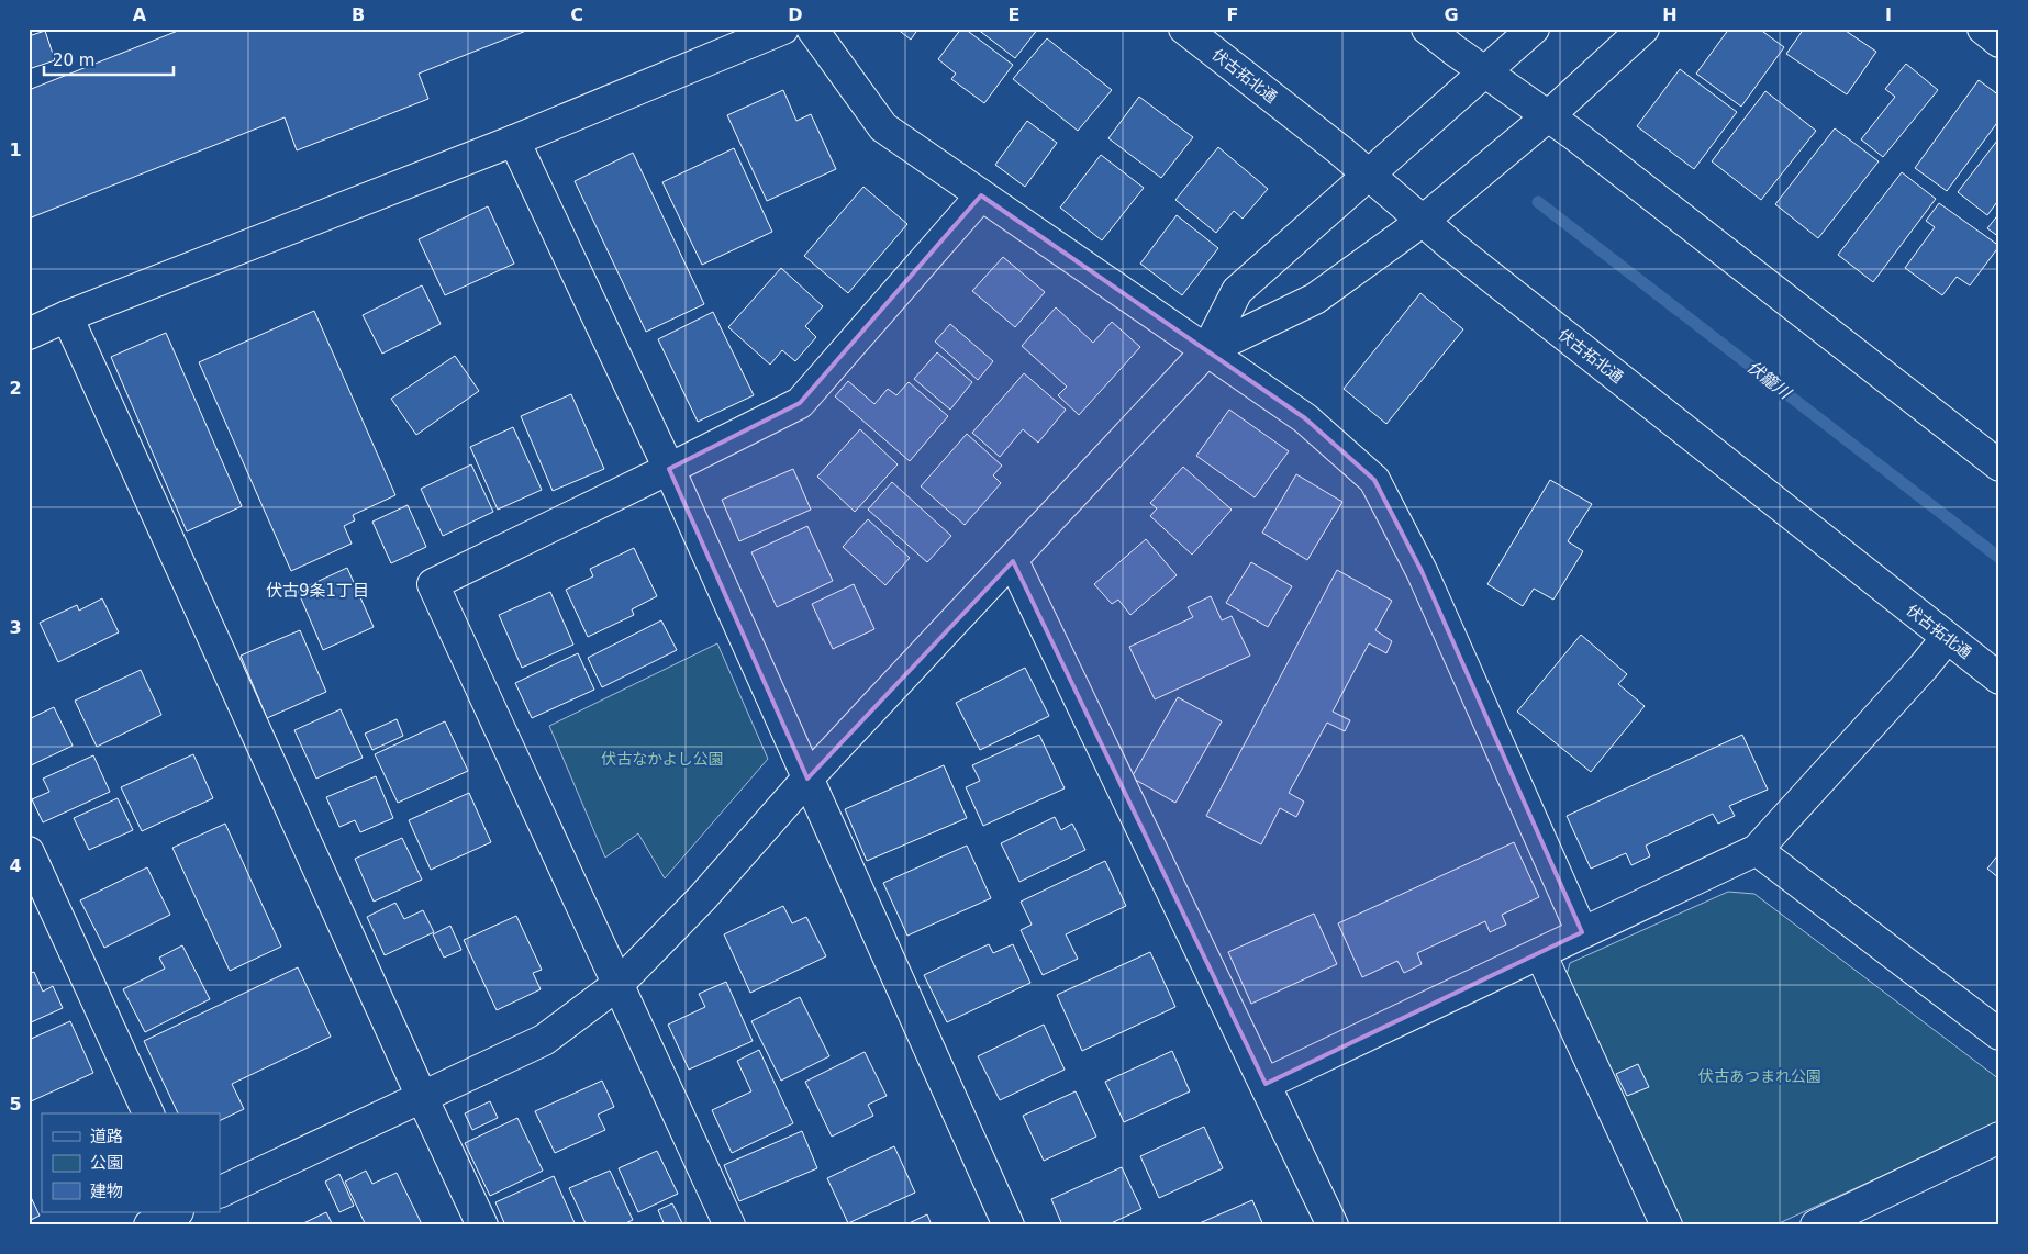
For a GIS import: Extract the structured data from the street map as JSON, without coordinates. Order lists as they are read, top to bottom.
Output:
{
  "streets": {
    "street": ["伏古拓北通"]
  },
  "districts": ["伏古9条1丁目"],
  "water": ["伏籠川"],
  "parks": ["伏古なかよし公園", "伏古あつまれ公園"],
  "legend": ["道路", "公園", "建物"],
  "scale_bar": "20 m",
  "grid": {
    "columns": [
      "A",
      "B",
      "C",
      "D",
      "E",
      "F",
      "G",
      "H",
      "I"
    ],
    "rows": [
      "1",
      "2",
      "3",
      "4",
      "5"
    ]
  }
}
